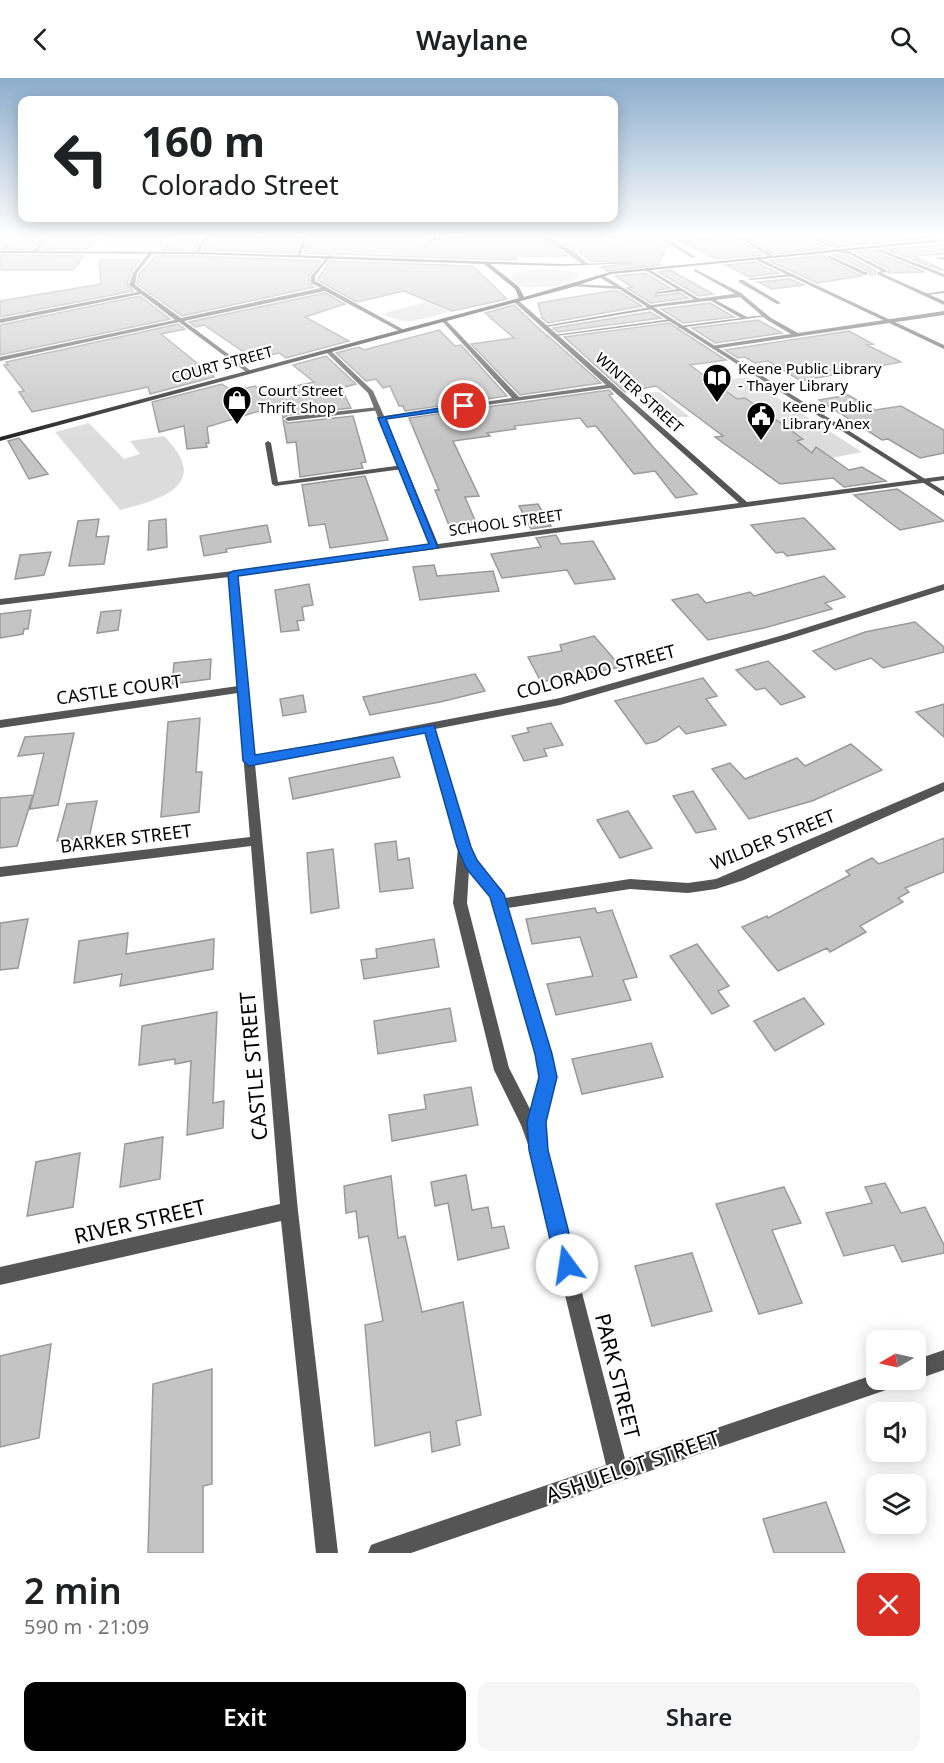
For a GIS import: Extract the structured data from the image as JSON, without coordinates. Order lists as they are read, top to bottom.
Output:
{
  "streets": {
    "main road": ["COURT STREET"],
    "street": [
      "WINTER STREET",
      "SCHOOL STREET",
      "COLORADO STREET",
      "CASTLE COURT",
      "BARKER STREET",
      "WILDER STREET",
      "CASTLE STREET",
      "RIVER STREET",
      "PARK STREET",
      "ASHUELOT STREET"
    ]
  },
  "crossings": [
    ["WINTER STREET", "SCHOOL STREET"],
    ["SCHOOL STREET", "CASTLE STREET"],
    ["COLORADO STREET", "CASTLE STREET"],
    ["COLORADO STREET", "PARK STREET"],
    ["CASTLE COURT", "CASTLE STREET"],
    ["BARKER STREET", "CASTLE STREET"],
    ["WILDER STREET", "PARK STREET"],
    ["CASTLE STREET", "RIVER STREET"],
    ["PARK STREET", "ASHUELOT STREET"]
  ],
  "places": {
    "library": ["Keene Public Library - Thayer Library"],
    "shop": ["Court Street Thrift Shop"],
    "public building": ["Keene Public Library Anex"]
  },
  "north": "left",
  "page": {
    "header": "Waylane",
    "turn": ["160 m", "Colorado Street"],
    "heading": ["2 min", "590 m · 21:09"],
    "buttons": ["Exit", "Share"]
  }
}
